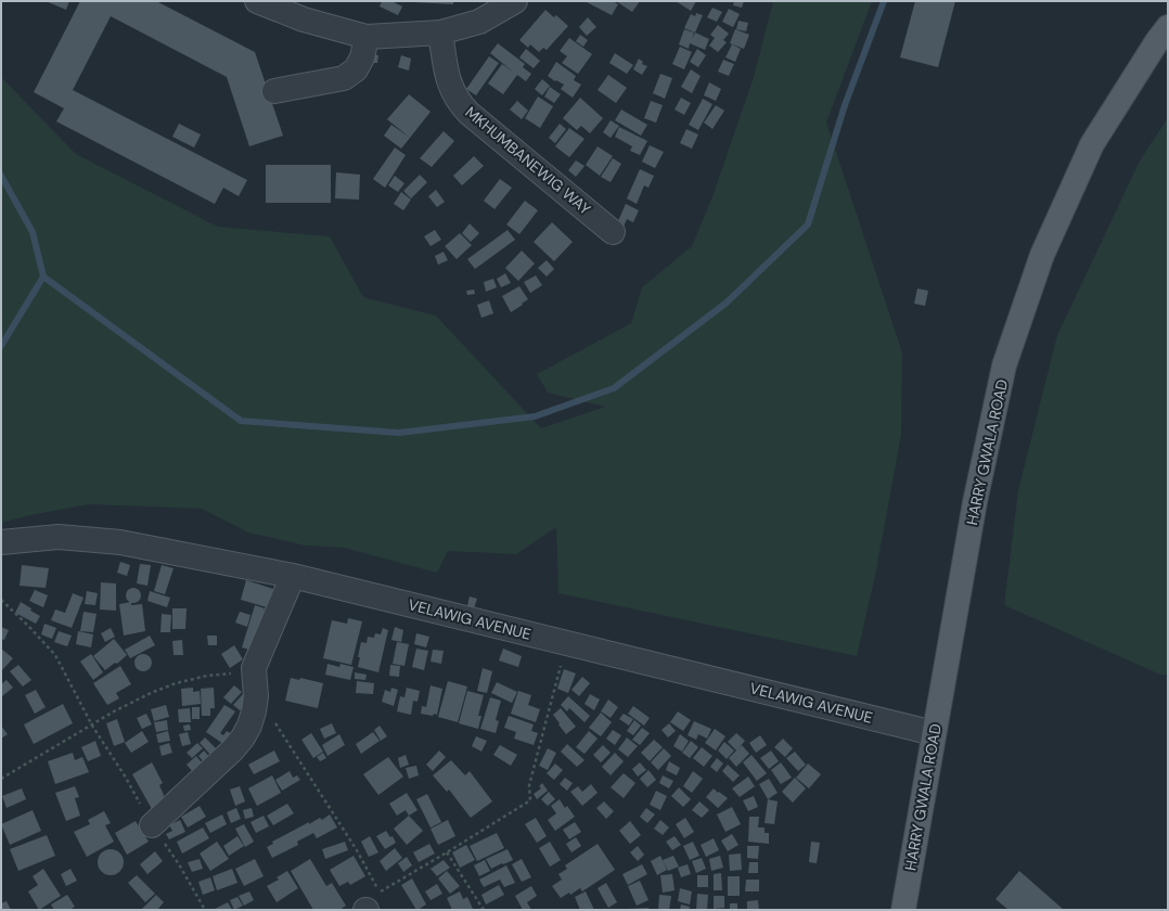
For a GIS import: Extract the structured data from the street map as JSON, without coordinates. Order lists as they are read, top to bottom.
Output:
{
  "streets": {
    "main road": ["HARRY GWALA ROAD"],
    "street": ["MKHUMBANEWIG WAY", "VELAWIG AVENUE"]
  },
  "crossings": [
    ["HARRY GWALA ROAD", "VELAWIG AVENUE"]
  ]
}
